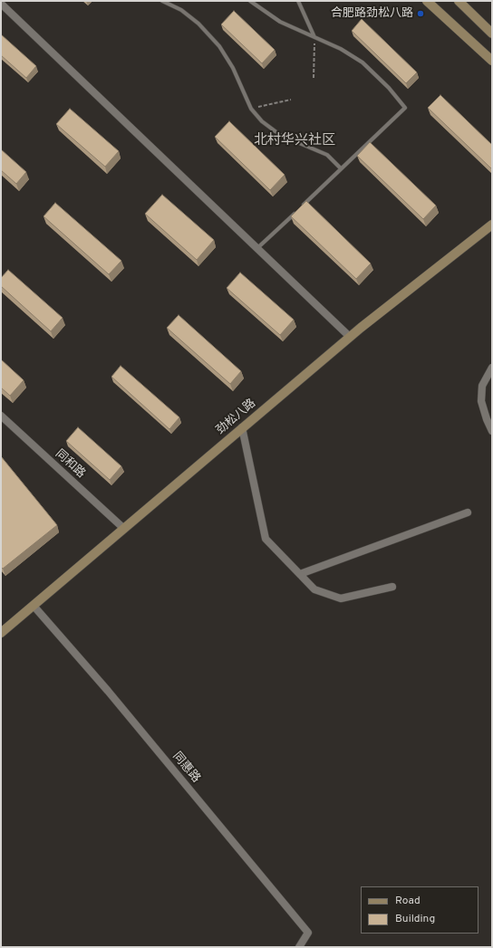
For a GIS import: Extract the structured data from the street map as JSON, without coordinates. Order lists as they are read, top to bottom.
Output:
{
  "streets": {
    "street": ["劲松八路", "同和路", "同惠路"]
  },
  "crossings": [
    ["劲松八路", "同和路"],
    ["劲松八路", "同惠路"]
  ],
  "districts": ["北村华兴社区"],
  "places": ["合肥路劲松八路"],
  "legend": ["Road", "Building"]
}
